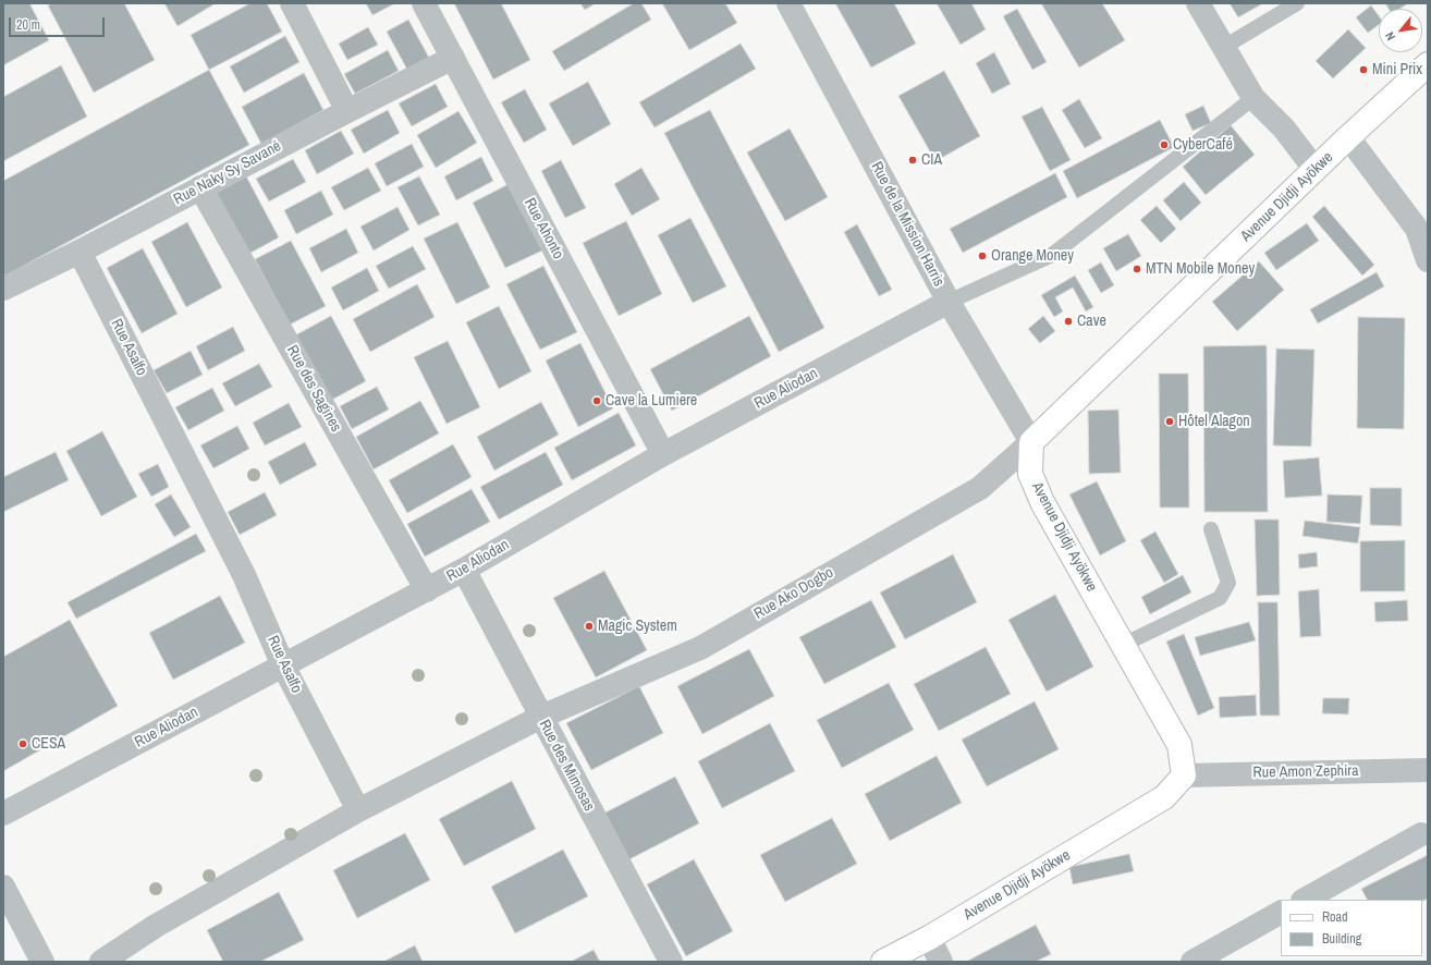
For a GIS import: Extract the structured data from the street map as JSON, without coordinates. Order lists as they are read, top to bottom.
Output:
{
  "streets": {
    "street": [
      "Rue Naky Sy Savané",
      "Avenue Djidji Ayökwe",
      "Rue de la Mission Harris",
      "Rue Ahonto",
      "Rue Asalfo",
      "Rue des Sagines",
      "Rue Aliodan",
      "Rue Ako Dogbo",
      "Rue des Mimosas",
      "Rue Amon Zephira"
    ]
  },
  "crossings": [
    ["Rue Naky Sy Savané", "Rue Ahonto"],
    ["Rue Naky Sy Savané", "Rue Asalfo"],
    ["Rue Naky Sy Savané", "Rue des Sagines"],
    ["Avenue Djidji Ayökwe", "Rue de la Mission Harris"],
    ["Avenue Djidji Ayökwe", "Rue Ako Dogbo"],
    ["Avenue Djidji Ayökwe", "Rue Amon Zephira"],
    ["Rue de la Mission Harris", "Rue Aliodan"],
    ["Rue de la Mission Harris", "Rue Ako Dogbo"],
    ["Rue Ahonto", "Rue Aliodan"],
    ["Rue Asalfo", "Rue Aliodan"],
    ["Rue Asalfo", "Rue Ako Dogbo"],
    ["Rue des Sagines", "Rue Aliodan"],
    ["Rue Aliodan", "Rue des Mimosas"],
    ["Rue Ako Dogbo", "Rue des Mimosas"]
  ],
  "places": [
    "Mini Prix",
    "CyberCafé",
    "CIA",
    "Orange Money",
    "MTN Mobile Money",
    "Cave",
    "Cave la Lumiere",
    "Hôtel Alagon",
    "Magic System",
    "CESA"
  ],
  "legend": ["Road", "Building"],
  "scale_bar": "20 m",
  "north": "bottom left"
}
